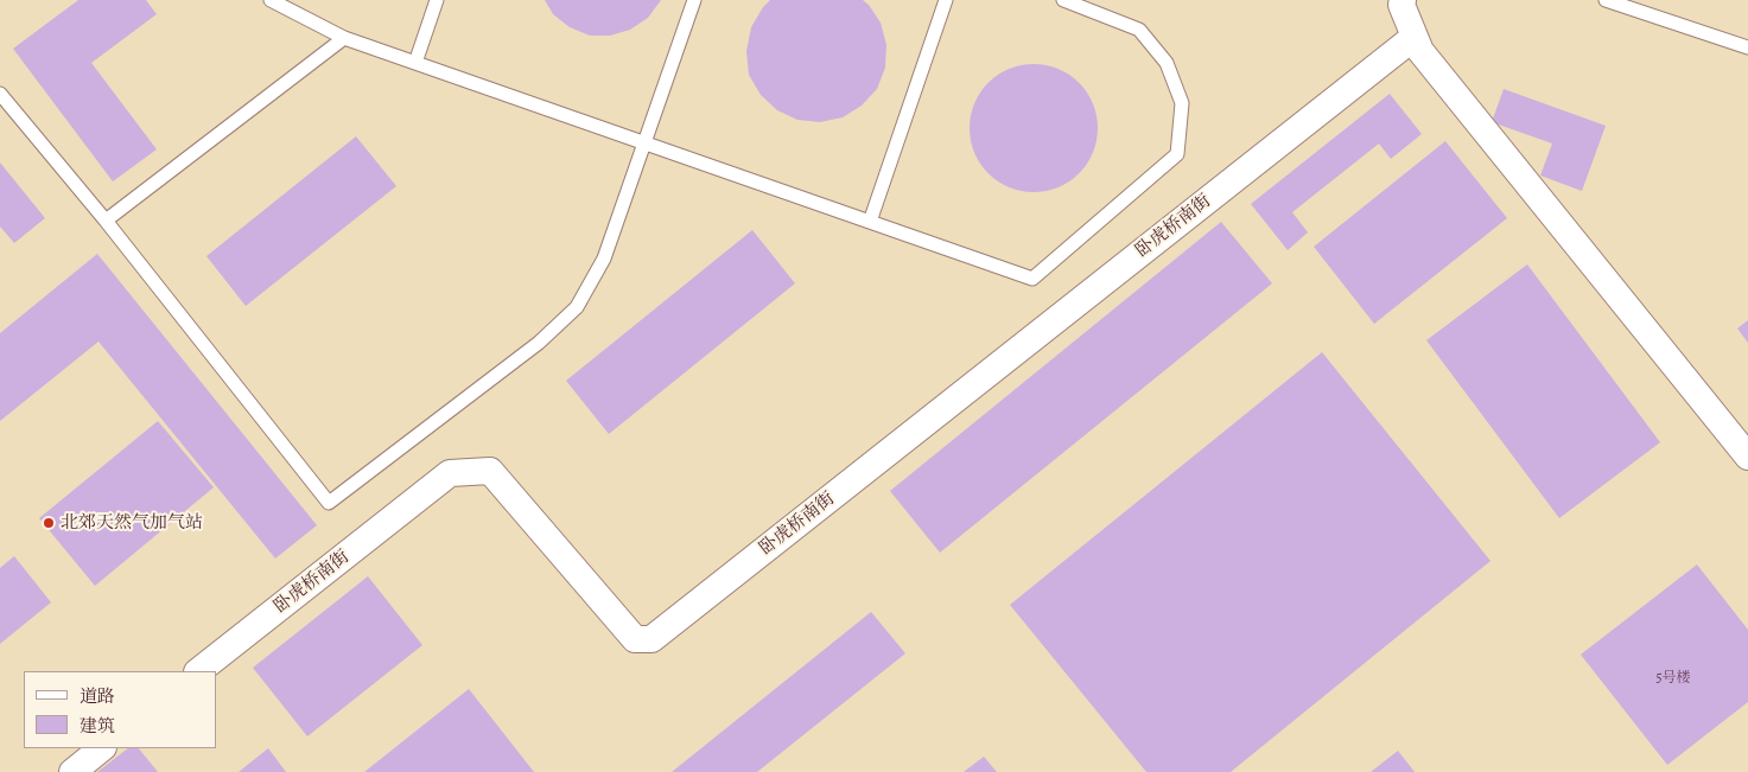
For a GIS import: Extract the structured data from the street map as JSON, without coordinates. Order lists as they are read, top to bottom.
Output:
{
  "streets": {
    "street": ["卧虎桥南街"]
  },
  "places": ["北郊天然气加气站"],
  "house_numbers": ["5号楼"],
  "legend": ["道路", "建筑"]
}
